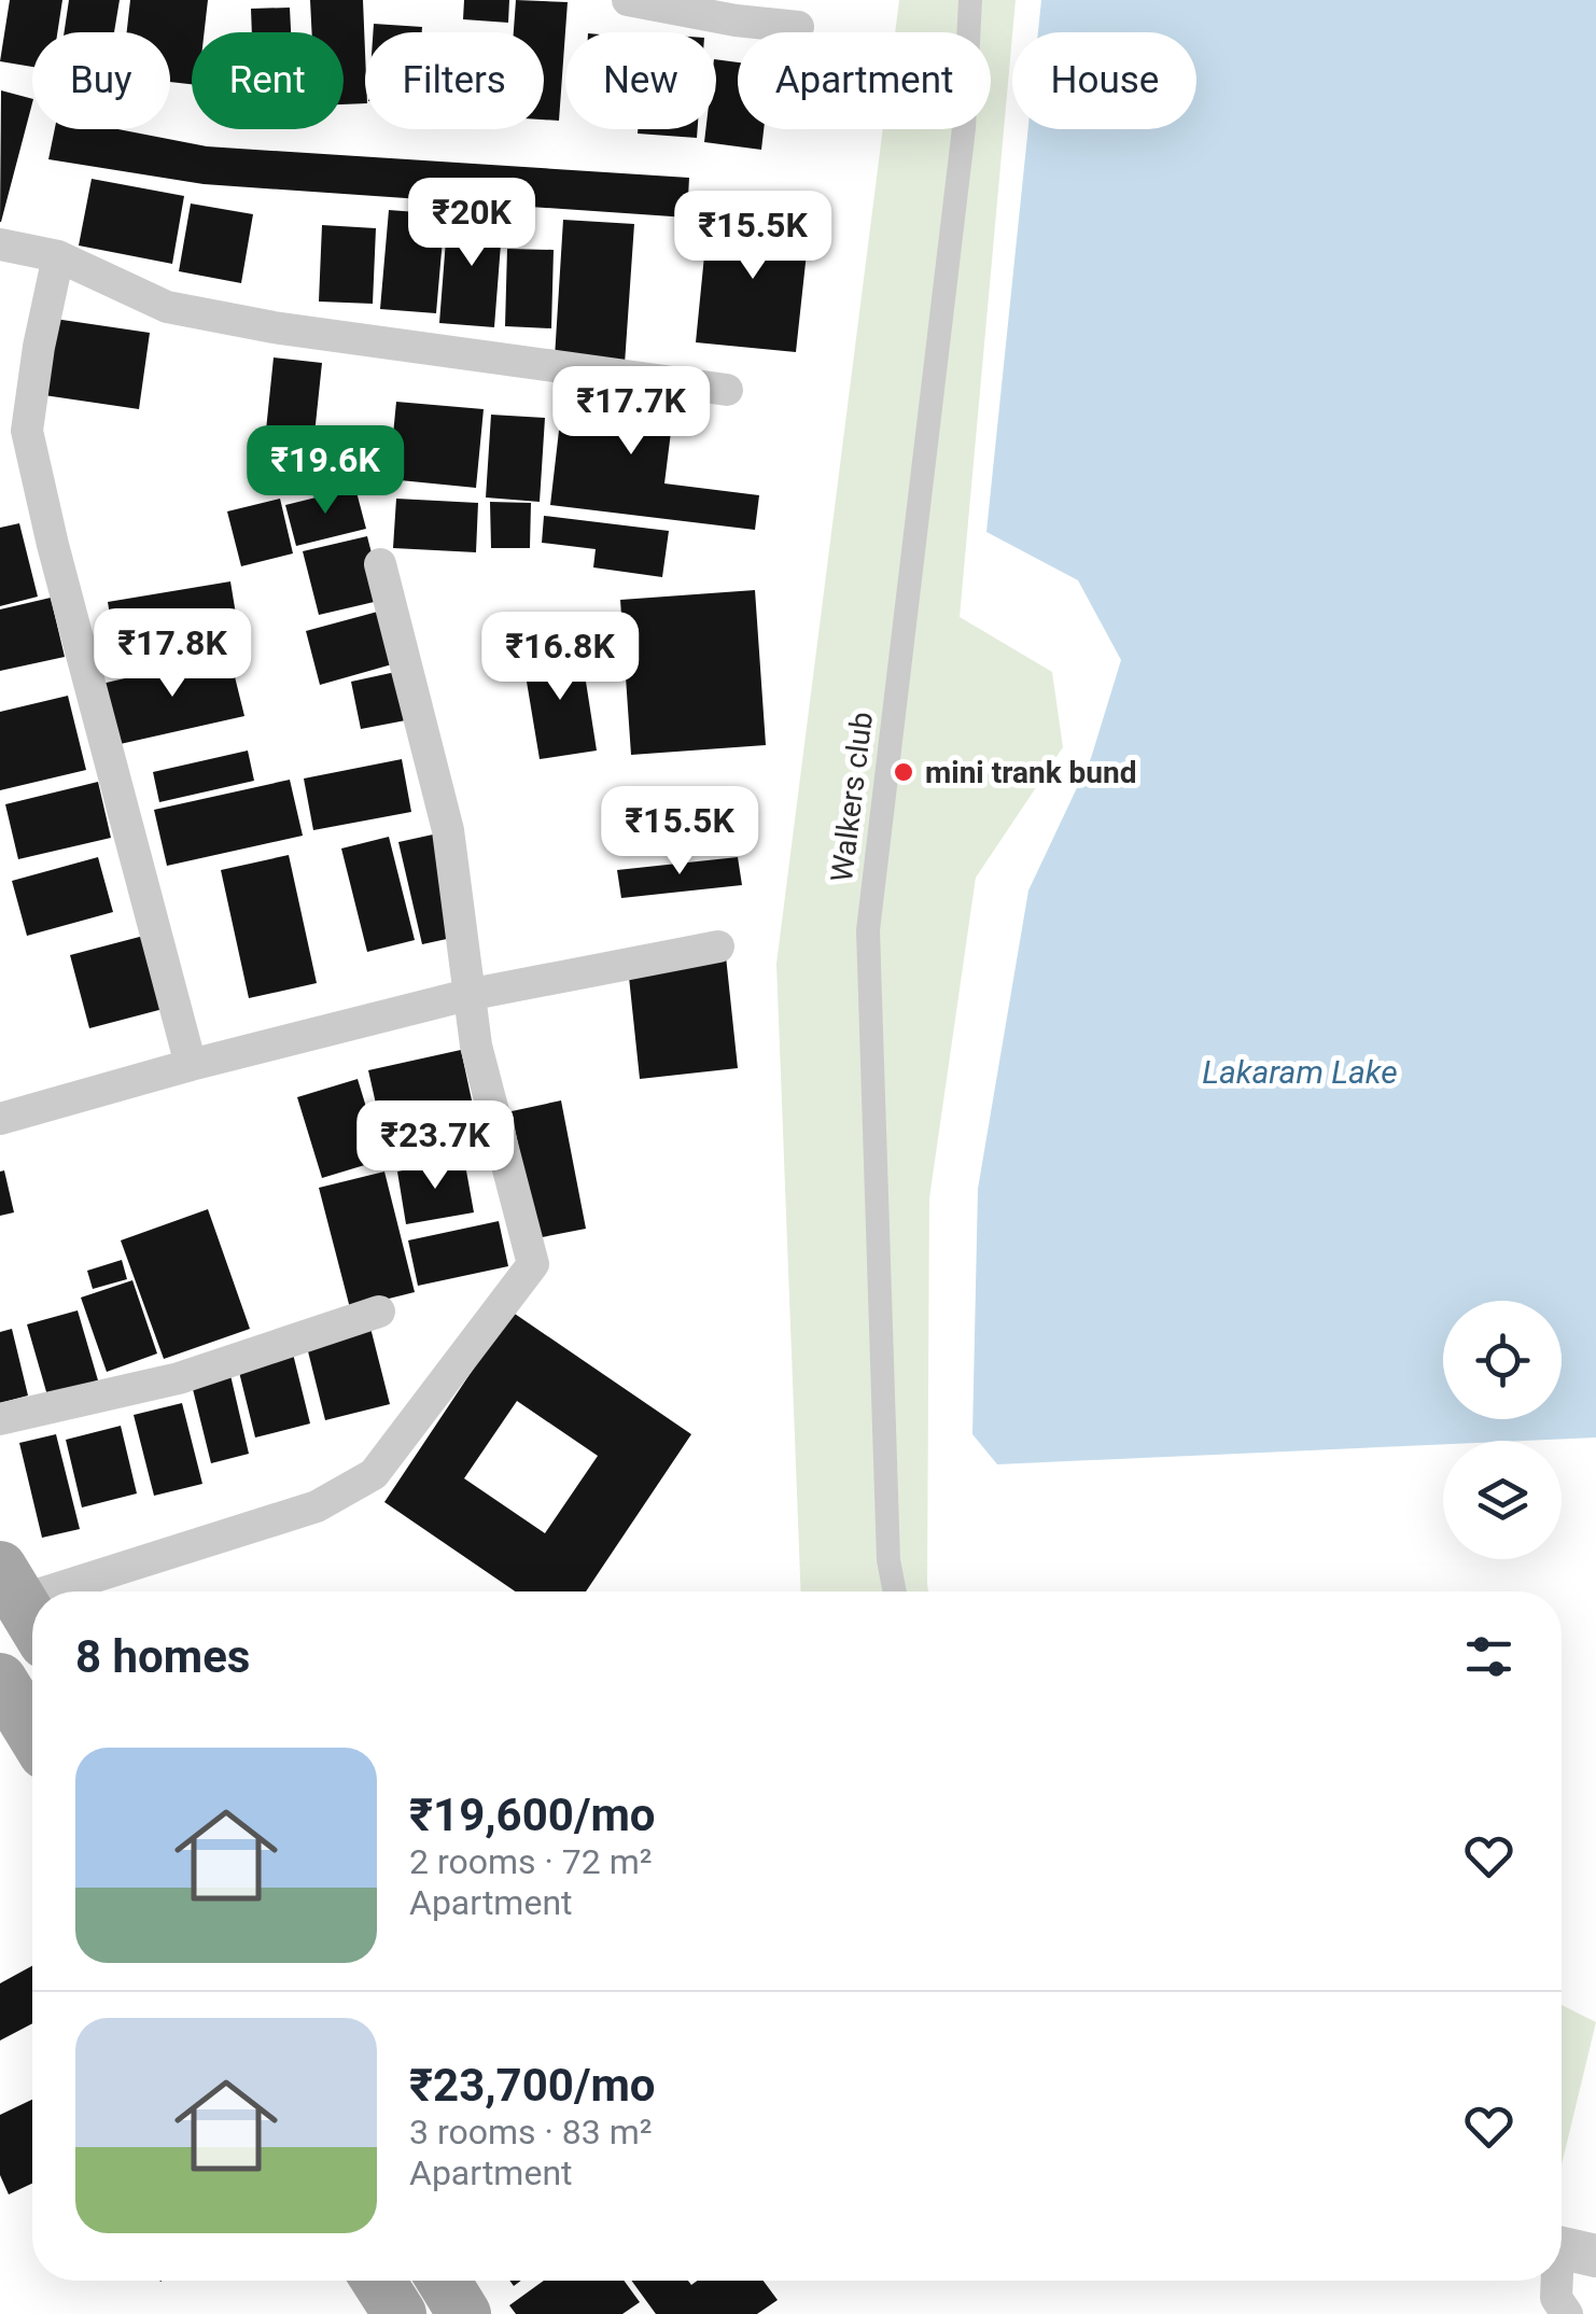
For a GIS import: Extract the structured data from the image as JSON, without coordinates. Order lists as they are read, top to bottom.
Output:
{
  "streets": {
    "street": ["Walkers club"]
  },
  "water": ["Lakaram Lake"],
  "places": ["mini trank bund"],
  "page": {
    "chip": [
      "Buy",
      "Rent",
      "Filters",
      "New",
      "Apartment",
      "House"
    ],
    "price": [
      "₹20K",
      "₹15.5K",
      "₹17.7K",
      "₹19.6K",
      "₹17.8K",
      "₹16.8K",
      "₹15.5K",
      "₹23.7K"
    ],
    "heading": "8 homes",
    "list": [
      {
        "name": "₹19,600/mo",
        "note": "2 rooms · 72 m² · Apartment"
      },
      {
        "name": "₹23,700/mo",
        "note": "3 rooms · 83 m² · Apartment"
      }
    ]
  }
}
